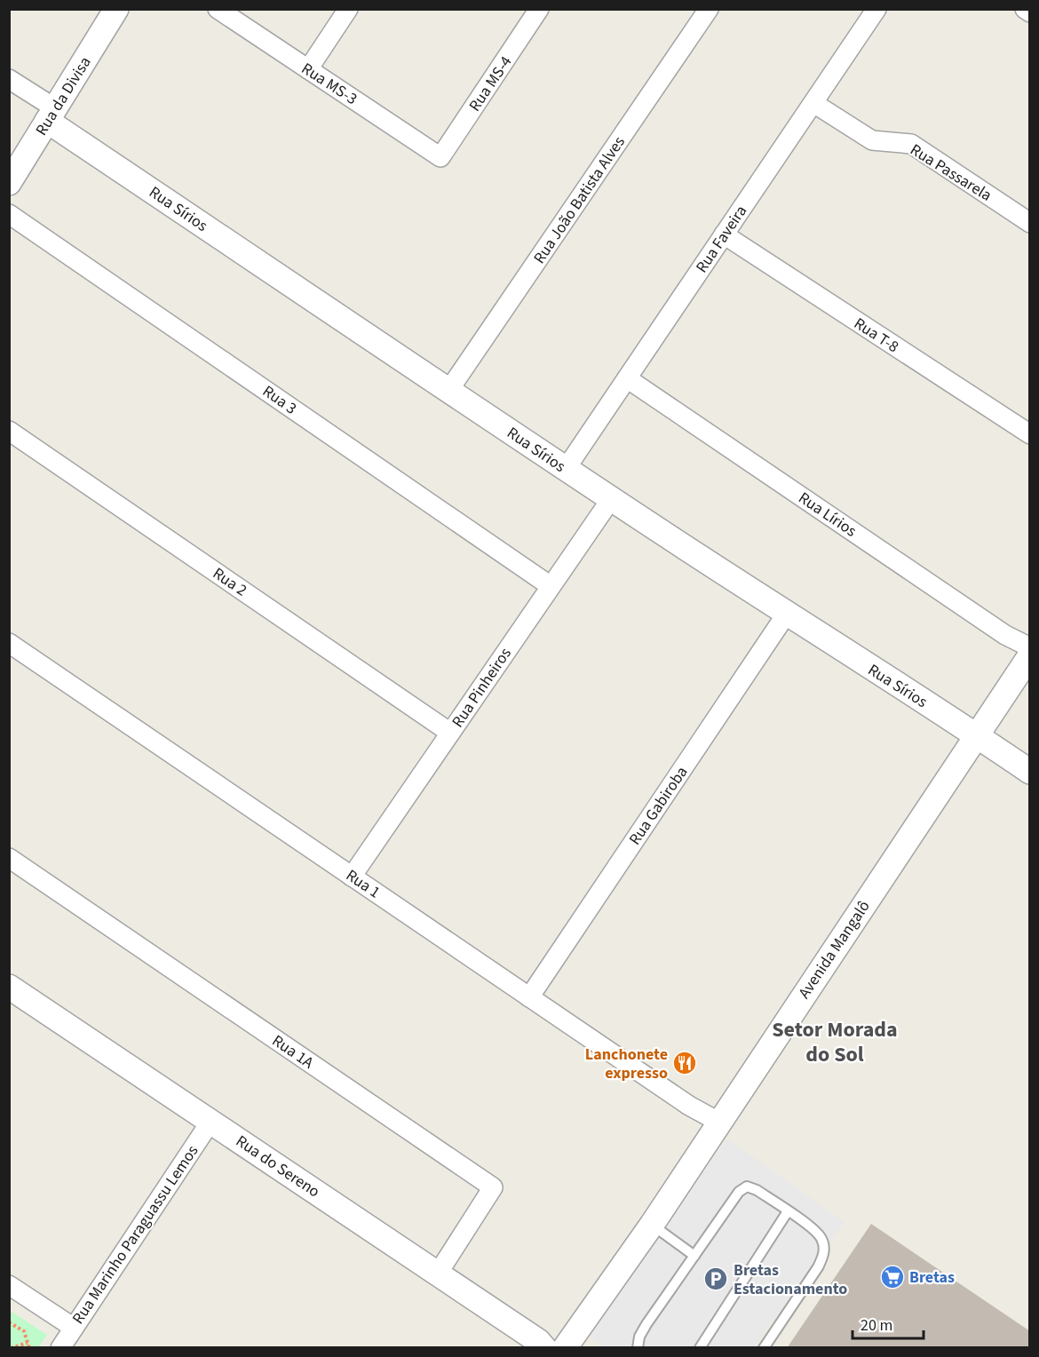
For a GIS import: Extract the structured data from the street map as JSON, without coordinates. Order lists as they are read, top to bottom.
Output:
{
  "streets": {
    "street": [
      "Rua MS-3",
      "Rua MS-4",
      "Rua da Divisa",
      "Rua Passarela",
      "Rua João Batista Alves",
      "Rua Sírios",
      "Rua Faveira",
      "Rua T-8",
      "Rua 3",
      "Rua Lírios",
      "Rua 2",
      "Rua Pinheiros",
      "Rua Gabiroba",
      "Rua 1",
      "Avenida Mangalô",
      "Rua 1A",
      "Rua do Sereno",
      "Rua Marinho Paraguassu Lemos"
    ]
  },
  "crossings": [
    ["Rua MS-3", "Rua MS-4"],
    ["Rua da Divisa", "Rua Sírios"],
    ["Rua Passarela", "Rua Faveira"],
    ["Rua João Batista Alves", "Rua Sírios"],
    ["Rua Sírios", "Rua Faveira"],
    ["Rua Sírios", "Rua Pinheiros"],
    ["Rua Sírios", "Rua Gabiroba"],
    ["Rua Sírios", "Avenida Mangalô"],
    ["Rua Faveira", "Rua T-8"],
    ["Rua Faveira", "Rua Lírios"],
    ["Rua 3", "Rua Pinheiros"],
    ["Rua 2", "Rua Pinheiros"],
    ["Rua Pinheiros", "Rua 1"],
    ["Rua Gabiroba", "Rua 1"],
    ["Rua 1", "Avenida Mangalô"],
    ["Rua 1A", "Rua do Sereno"],
    ["Rua do Sereno", "Rua Marinho Paraguassu Lemos"]
  ],
  "districts": ["Setor Morada do Sol"],
  "places": {
    "restaurant": ["Lanchonete expresso"],
    "supermarket": ["Bretas"],
    "parking": ["Bretas Estacionamento"]
  },
  "scale_bar": "20 m"
}
